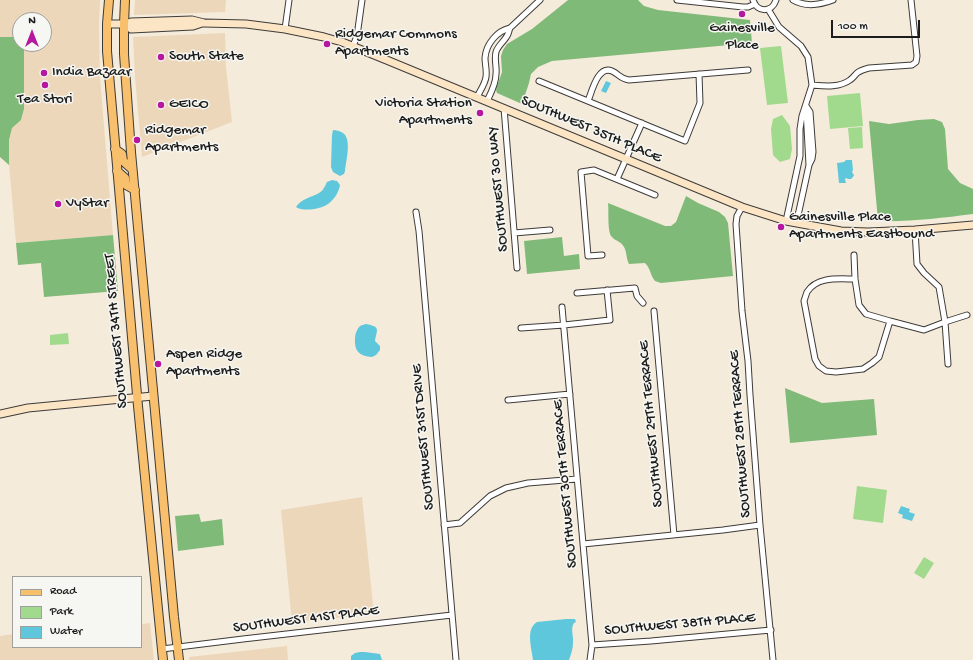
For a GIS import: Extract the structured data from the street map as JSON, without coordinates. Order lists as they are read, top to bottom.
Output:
{
  "streets": {
    "main road": ["SOUTHWEST 34TH STREET"],
    "street": [
      "SOUTHWEST 35TH PLACE",
      "SOUTHWEST 30 WAY",
      "SOUTHWEST 29TH TERRACE",
      "SOUTHWEST 28TH TERRACE",
      "SOUTHWEST 31ST DRIVE",
      "SOUTHWEST 30TH TERRACE",
      "SOUTHWEST 41ST PLACE",
      "SOUTHWEST 38TH PLACE"
    ]
  },
  "crossings": [
    ["SOUTHWEST 35TH PLACE", "SOUTHWEST 30 WAY"],
    ["SOUTHWEST 35TH PLACE", "SOUTHWEST 34TH STREET"],
    ["SOUTHWEST 35TH PLACE", "SOUTHWEST 28TH TERRACE"],
    ["SOUTHWEST 34TH STREET", "SOUTHWEST 41ST PLACE"],
    ["SOUTHWEST 28TH TERRACE", "SOUTHWEST 38TH PLACE"],
    ["SOUTHWEST 31ST DRIVE", "SOUTHWEST 41ST PLACE"],
    ["SOUTHWEST 30TH TERRACE", "SOUTHWEST 38TH PLACE"]
  ],
  "places": [
    "Gainesville Place",
    "Ridgemar Commons Apartments",
    "South State",
    "India Bazaar",
    "Tea Stori",
    "GEICO",
    "Victoria Station Apartments",
    "Ridgemar Apartments",
    "VyStar",
    "Gainesville Place Apartments Eastbound",
    "Aspen Ridge Apartments"
  ],
  "legend": ["Road", "Park", "Water"],
  "scale_bar": "100 m",
  "north": "top"
}
